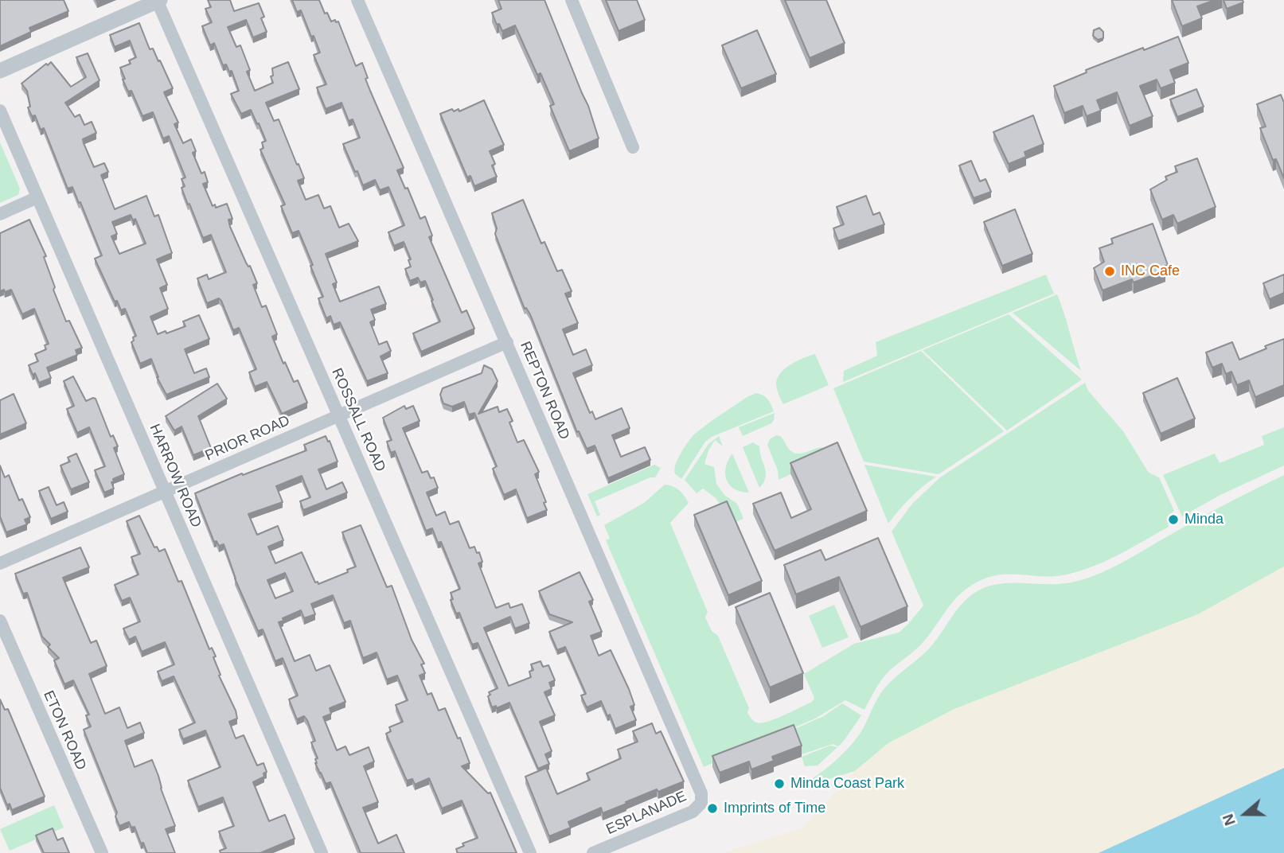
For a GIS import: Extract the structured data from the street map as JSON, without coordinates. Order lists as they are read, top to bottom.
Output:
{
  "streets": {
    "street": [
      "REPTON ROAD",
      "ROSSALL ROAD",
      "PRIOR ROAD",
      "HARROW ROAD",
      "ETON ROAD",
      "ESPLANADE"
    ]
  },
  "crossings": [
    ["REPTON ROAD", "PRIOR ROAD"],
    ["REPTON ROAD", "ESPLANADE"],
    ["ROSSALL ROAD", "PRIOR ROAD"],
    ["PRIOR ROAD", "HARROW ROAD"]
  ],
  "places": [
    "INC Cafe",
    "Minda",
    "Minda Coast Park",
    "Imprints of Time"
  ],
  "north": "left"
}
